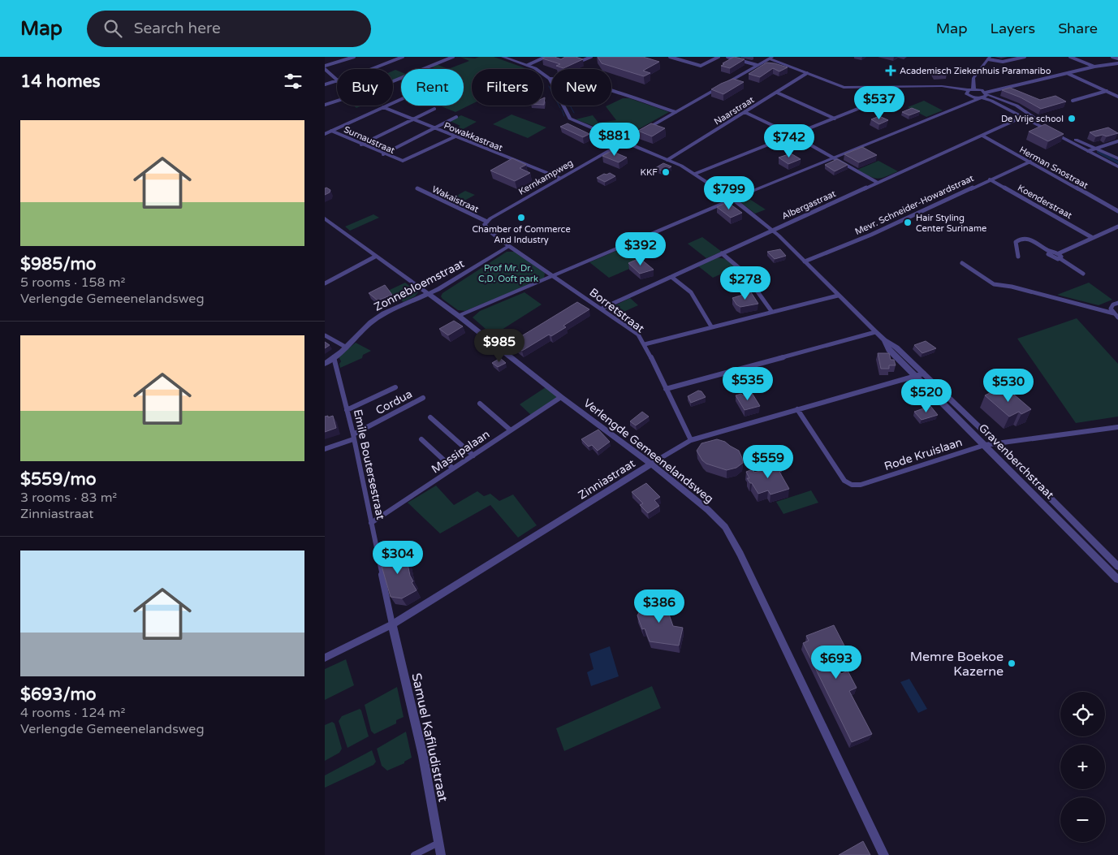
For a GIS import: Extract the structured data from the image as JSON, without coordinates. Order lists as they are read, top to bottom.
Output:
{
  "streets": {
    "street": [
      "Naarstraat",
      "Powakkastraat",
      "Surnaustraat",
      "Herman Snostraat",
      "Kernkampweg",
      "Wakaistraat",
      "Koenderstraat",
      "Albergastraat",
      "Mevr. Schneider-Howardstraat",
      "Zonnebloemstraat",
      "Borretstraat",
      "Cordua",
      "Verlengde Gemeenelandsweg",
      "Massipalaan",
      "Rode Kruislaan",
      "Gravenberchstraat",
      "Emile Boutersestraat",
      "Zinniastraat",
      "Samuel Kafiludistraat"
    ]
  },
  "crossings": [
    ["Naarstraat", "Gravenberchstraat"],
    ["Powakkastraat", "Surnaustraat"],
    ["Powakkastraat", "Kernkampweg"],
    ["Herman Snostraat", "Albergastraat"],
    ["Herman Snostraat", "Mevr. Schneider-Howardstraat"],
    ["Kernkampweg", "Wakaistraat"],
    ["Kernkampweg", "Gravenberchstraat"],
    ["Koenderstraat", "Mevr. Schneider-Howardstraat"],
    ["Albergastraat", "Borretstraat"],
    ["Albergastraat", "Gravenberchstraat"],
    ["Mevr. Schneider-Howardstraat", "Gravenberchstraat"],
    ["Zonnebloemstraat", "Borretstraat"],
    ["Zonnebloemstraat", "Verlengde Gemeenelandsweg"],
    ["Zonnebloemstraat", "Emile Boutersestraat"],
    ["Borretstraat", "Zinniastraat"],
    ["Cordua", "Emile Boutersestraat"],
    ["Verlengde Gemeenelandsweg", "Massipalaan"],
    ["Verlengde Gemeenelandsweg", "Zinniastraat"],
    ["Massipalaan", "Emile Boutersestraat"],
    ["Rode Kruislaan", "Gravenberchstraat"],
    ["Rode Kruislaan", "Zinniastraat"],
    ["Gravenberchstraat", "Zinniastraat"],
    ["Emile Boutersestraat", "Zinniastraat"],
    ["Emile Boutersestraat", "Samuel Kafiludistraat"],
    ["Zinniastraat", "Samuel Kafiludistraat"]
  ],
  "parks": ["Prof Mr. Dr. C,D. Ooft park"],
  "places": {
    "health": ["Academisch Ziekenhuis Paramaribo"],
    "other": [
      "De Vrije school",
      "KKF",
      "Chamber of Commerce And Industry",
      "Hair Styling Center Suriname",
      "Memre Boekoe Kazerne"
    ]
  },
  "page": {
    "header": "Map",
    "search": "Search here",
    "nav": ["Map", "Layers", "Share"],
    "heading": "14 homes",
    "chip": [
      "Buy",
      "Rent",
      "Filters",
      "New"
    ],
    "price": [
      "$537",
      "$881",
      "$742",
      "$799",
      "$392",
      "$278",
      "$985",
      "$535",
      "$530",
      "$520",
      "$559",
      "$304",
      "$386",
      "$693"
    ],
    "list": [
      {
        "name": "$985/mo",
        "note": "5 rooms · 158 m² · Verlengde Gemeenelandsweg"
      },
      {
        "name": "$559/mo",
        "note": "3 rooms · 83 m² · Zinniastraat"
      },
      {
        "name": "$693/mo",
        "note": "4 rooms · 124 m² · Verlengde Gemeenelandsweg"
      }
    ],
    "map_buttons": ["+", "−"]
  }
}
